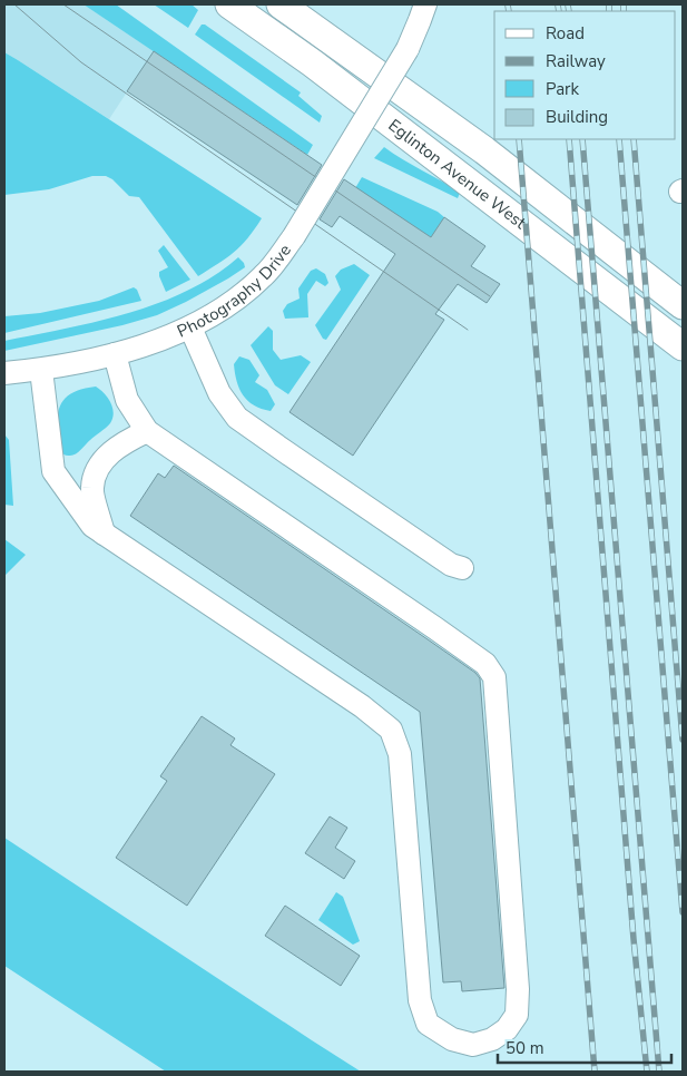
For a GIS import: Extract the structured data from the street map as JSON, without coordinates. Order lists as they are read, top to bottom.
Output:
{
  "streets": {
    "main road": ["Eglinton Avenue West"],
    "street": ["Photography Drive"]
  },
  "legend": [
    "Road",
    "Railway",
    "Park",
    "Building"
  ],
  "scale_bar": "50 m"
}
